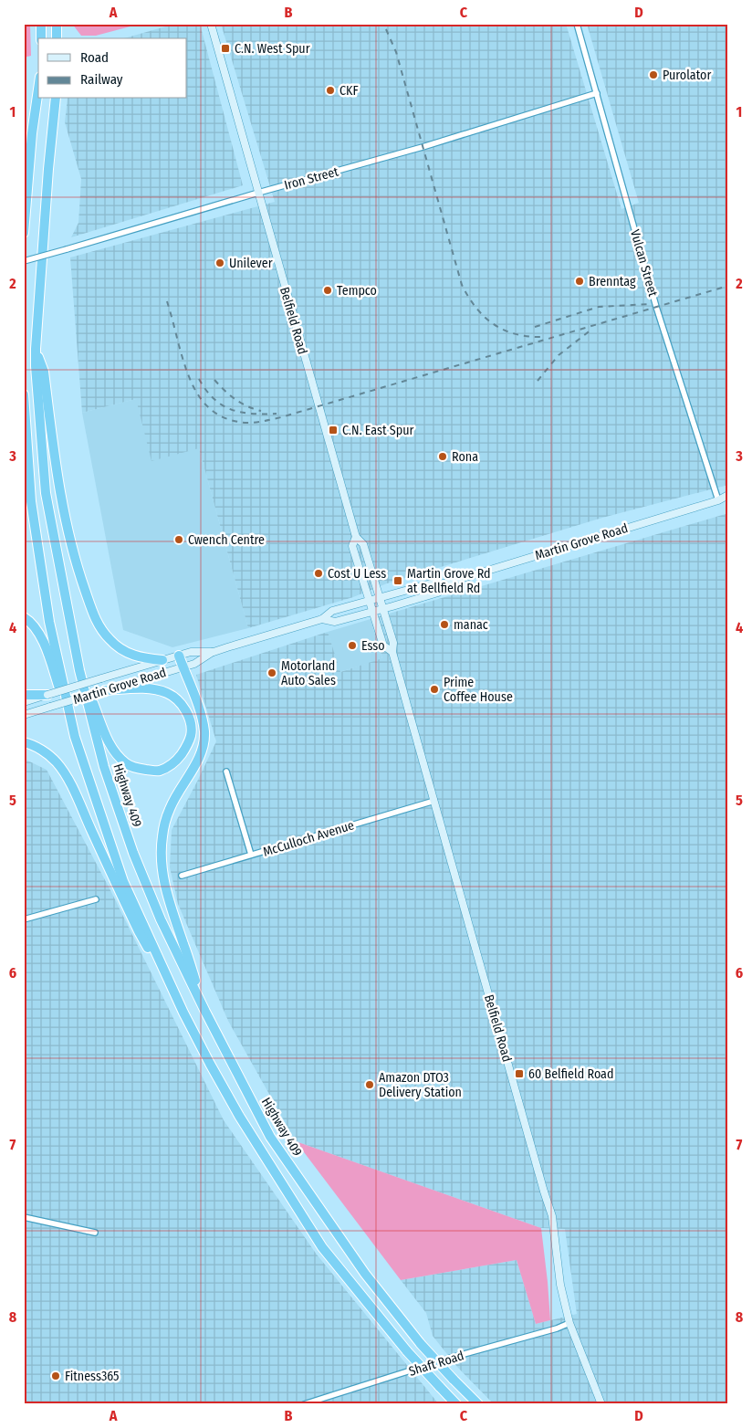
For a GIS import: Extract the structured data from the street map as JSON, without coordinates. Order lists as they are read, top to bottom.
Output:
{
  "streets": {
    "highway": ["Highway 409"],
    "main road": ["Belfield Road", "Martin Grove Road"],
    "street": [
      "Iron Street",
      "Vulcan Street",
      "McCulloch Avenue",
      "Shaft Road"
    ]
  },
  "crossings": [
    ["Iron Street", "Vulcan Street"],
    ["Iron Street", "Belfield Road"],
    ["Vulcan Street", "Martin Grove Road"],
    ["Belfield Road", "Martin Grove Road"],
    ["Belfield Road", "McCulloch Avenue"],
    ["Belfield Road", "Shaft Road"]
  ],
  "places": {
    "transit": [
      "C.N. West Spur",
      "C.N. East Spur",
      "Martin Grove Rd at Bellfield Rd",
      "60 Belfield Road"
    ],
    "other": [
      "Purolator",
      "CKF",
      "Unilever",
      "Brenntag",
      "Tempco",
      "Rona",
      "Cwench Centre",
      "Cost U Less",
      "manac",
      "Esso",
      "Motorland Auto Sales",
      "Prime Coffee House",
      "Amazon DTO3 Delivery Station",
      "Fitness365"
    ]
  },
  "legend": ["Road", "Railway"],
  "grid": {
    "columns": [
      "A",
      "B",
      "C",
      "D"
    ],
    "rows": [
      "1",
      "2",
      "3",
      "4",
      "5",
      "6",
      "7",
      "8"
    ]
  }
}
